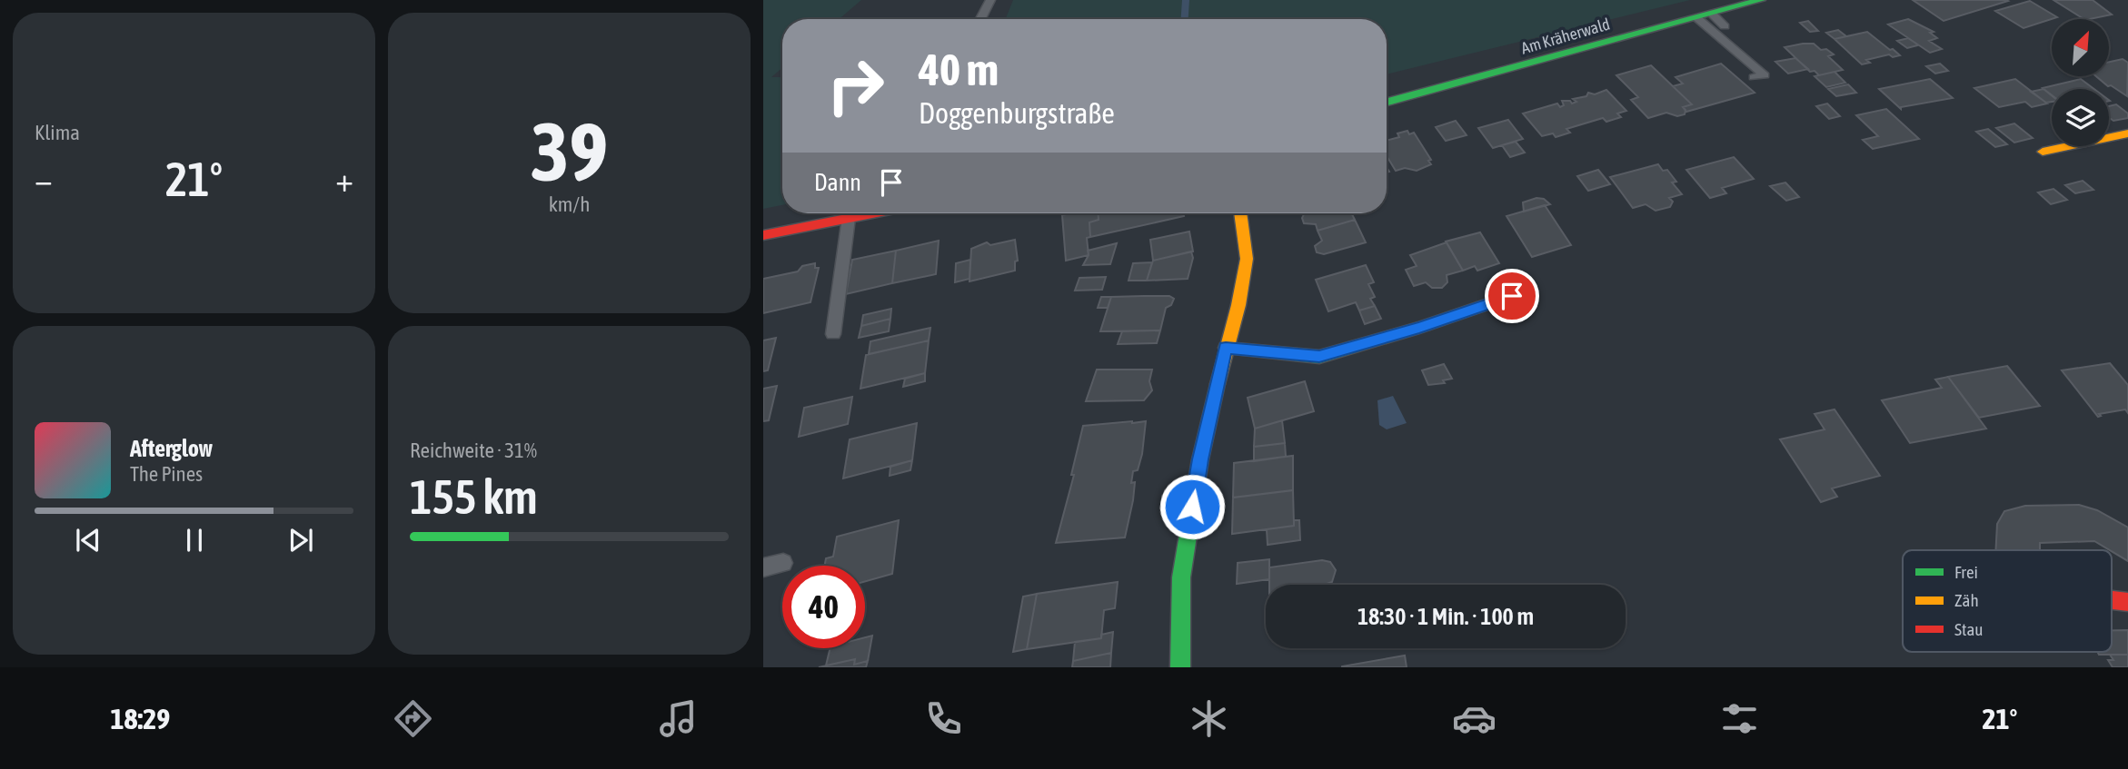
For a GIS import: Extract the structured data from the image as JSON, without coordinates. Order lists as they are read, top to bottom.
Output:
{
  "streets": {
    "street": ["Am Kräherwald"]
  },
  "legend": ["Frei", "Zäh", "Stau"],
  "north": "top right",
  "page": {
    "tile": [
      "Klima",
      ["39", "km/h"],
      ["Reichweite · 31%", "155 km"]
    ],
    "turn": ["40 m", "Doggenburgstraße"],
    "then": "Dann",
    "heat": ["−", "21°", "+"],
    "song": ["Afterglow", "The Pines"],
    "limit": "40",
    "trip": "18:30 · 1 Min. · 100 m",
    "tabs": ["18:29", "21°"]
  }
}
